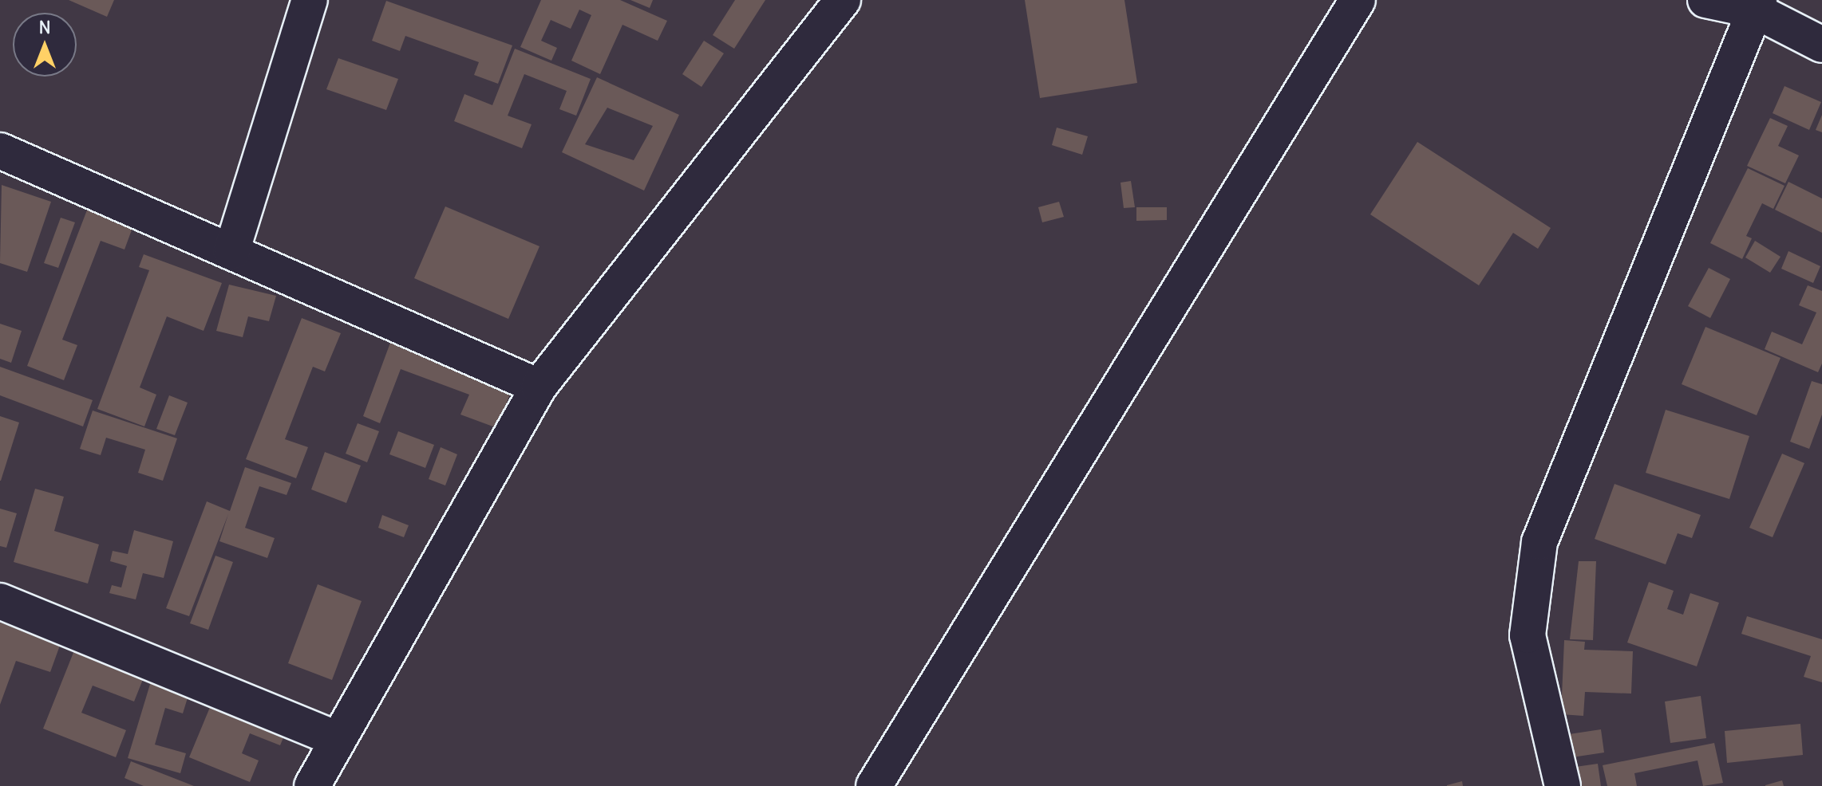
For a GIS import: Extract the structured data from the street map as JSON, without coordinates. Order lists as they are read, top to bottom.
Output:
{
  "north": "top"
}
